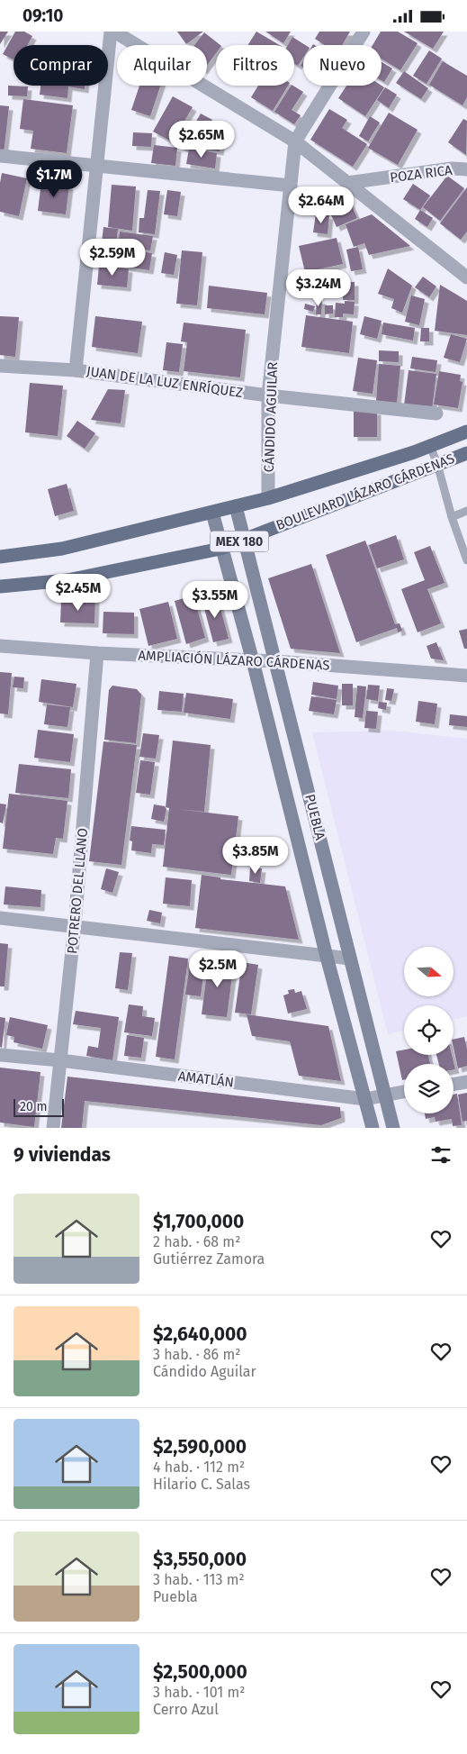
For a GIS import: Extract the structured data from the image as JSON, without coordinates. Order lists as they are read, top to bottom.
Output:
{
  "streets": {
    "main road": ["BOULEVARD LÁZARO CÁRDENAS", "MEX 180", "PUEBLA"],
    "street": [
      "POZA RICA",
      "JUAN DE LA LUZ ENRÍQUEZ",
      "CÁNDIDO AGUILAR",
      "AMPLIACIÓN LÁZARO CÁRDENAS",
      "POTRERO DEL LLANO",
      "AMATLÁN"
    ]
  },
  "crossings": [
    ["JUAN DE LA LUZ ENRÍQUEZ", "CÁNDIDO AGUILAR"],
    ["CÁNDIDO AGUILAR", "BOULEVARD LÁZARO CÁRDENAS"],
    ["BOULEVARD LÁZARO CÁRDENAS", "PUEBLA"],
    ["AMPLIACIÓN LÁZARO CÁRDENAS", "PUEBLA"],
    ["AMPLIACIÓN LÁZARO CÁRDENAS", "POTRERO DEL LLANO"],
    ["PUEBLA", "AMATLÁN"],
    ["POTRERO DEL LLANO", "AMATLÁN"]
  ],
  "scale_bar": "20 m",
  "north": "right",
  "page": {
    "status": "09:10",
    "chip": [
      "Comprar",
      "Alquilar",
      "Filtros",
      "Nuevo"
    ],
    "price": [
      "$2.65M",
      "$1.7M",
      "$2.64M",
      "$2.59M",
      "$3.24M",
      "$2.45M",
      "$3.55M",
      "$3.85M",
      "$2.5M"
    ],
    "scale": "20 m",
    "heading": "9 viviendas",
    "list": [
      {
        "name": "$1,700,000",
        "note": "2 hab. · 68 m² · Gutiérrez Zamora"
      },
      {
        "name": "$2,640,000",
        "note": "3 hab. · 86 m² · Cándido Aguilar"
      },
      {
        "name": "$2,590,000",
        "note": "4 hab. · 112 m² · Hilario C. Salas"
      },
      {
        "name": "$3,550,000",
        "note": "3 hab. · 113 m² · Puebla"
      },
      {
        "name": "$2,500,000",
        "note": "3 hab. · 101 m² · Cerro Azul"
      }
    ]
  }
}
